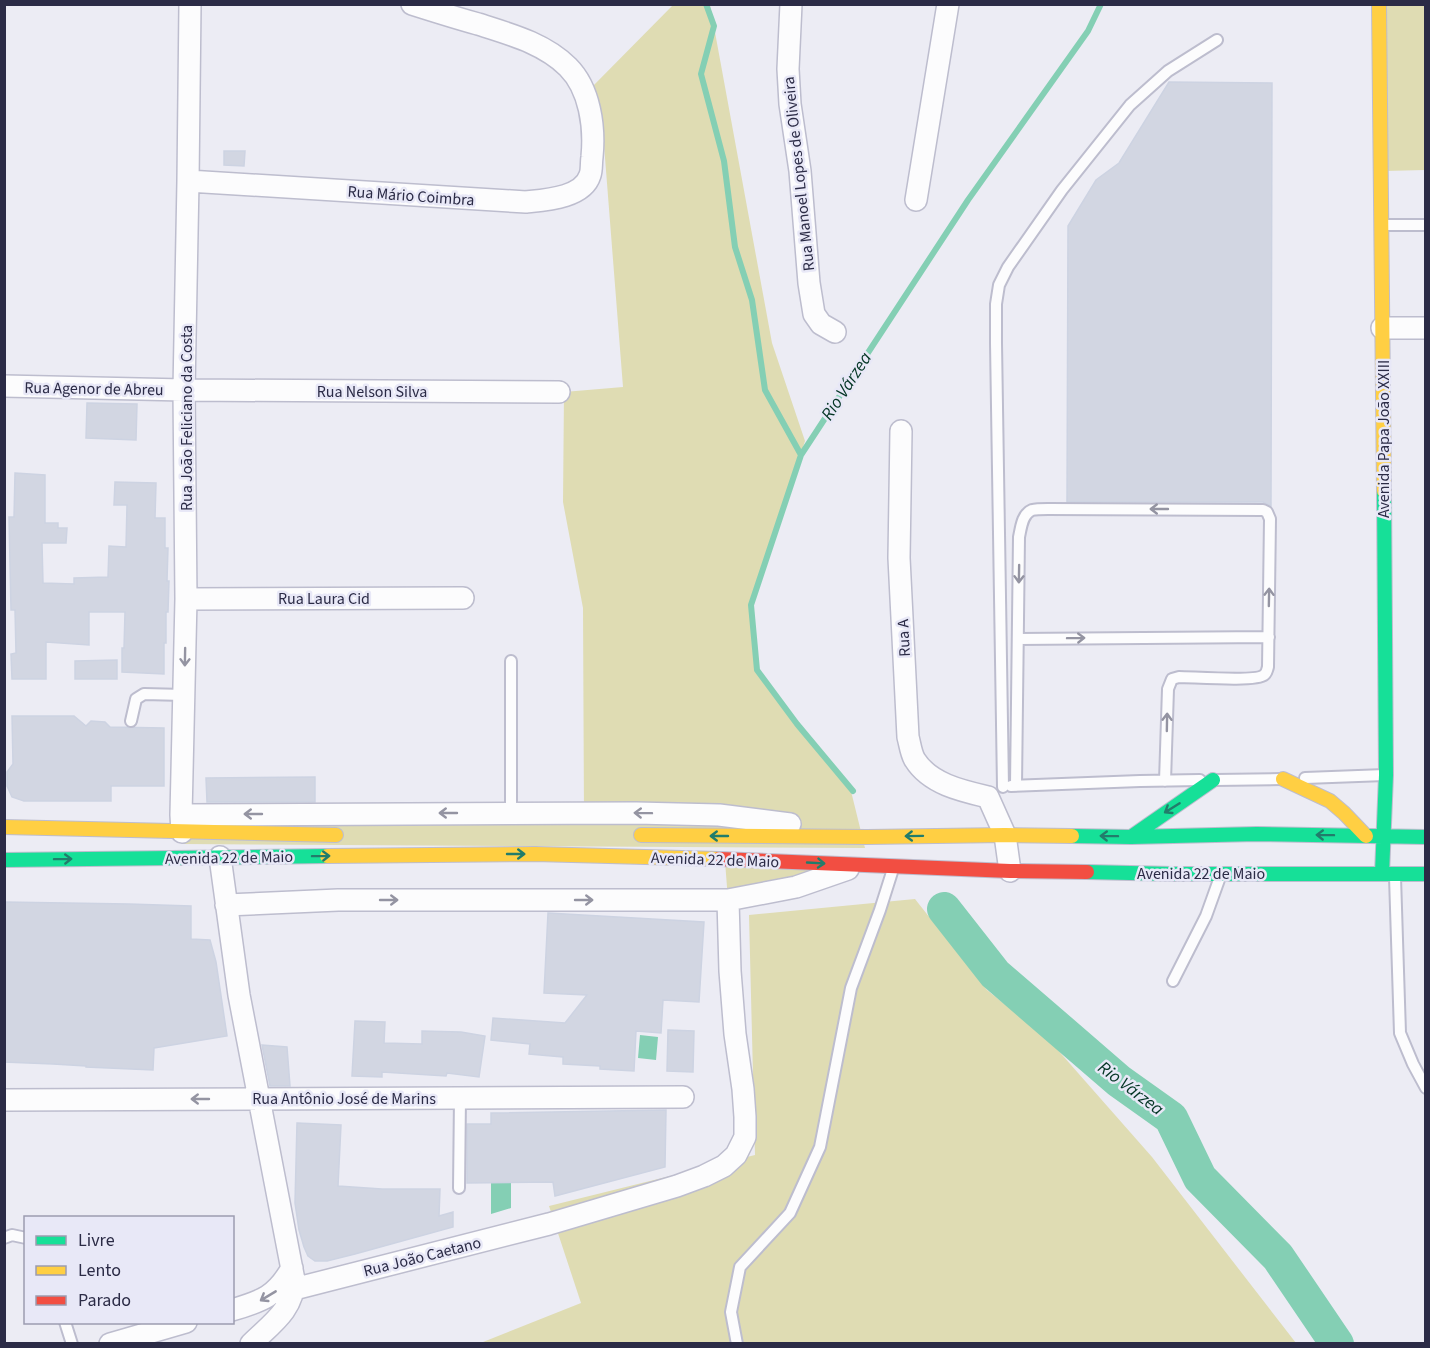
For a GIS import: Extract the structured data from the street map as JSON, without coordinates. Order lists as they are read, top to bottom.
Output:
{
  "streets": {
    "main road": ["Avenida Papa João XXIII", "Avenida 22 de Maio"],
    "street": [
      "Rua Manoel Lopes de Oliveira",
      "Rua Mário Coimbra",
      "Rua Agenor de Abreu",
      "Rua Nelson Silva",
      "Rua João Feliciano da Costa",
      "Rua Laura Cid",
      "Rua A",
      "Rua Antônio José de Marins",
      "Rua João Caetano"
    ]
  },
  "crossings": [
    ["Rua Mário Coimbra", "Rua João Feliciano da Costa"],
    ["Rua Agenor de Abreu", "Rua Nelson Silva"],
    ["Rua Agenor de Abreu", "Rua João Feliciano da Costa"],
    ["Rua Nelson Silva", "Rua João Feliciano da Costa"],
    ["Rua João Feliciano da Costa", "Rua Laura Cid"],
    ["Rua João Feliciano da Costa", "Avenida 22 de Maio"],
    ["Avenida Papa João XXIII", "Avenida 22 de Maio"]
  ],
  "one_way": ["Rua Antônio José de Marins"],
  "water": ["Rio Várzea"],
  "legend": ["Livre", "Lento", "Parado"]
}
